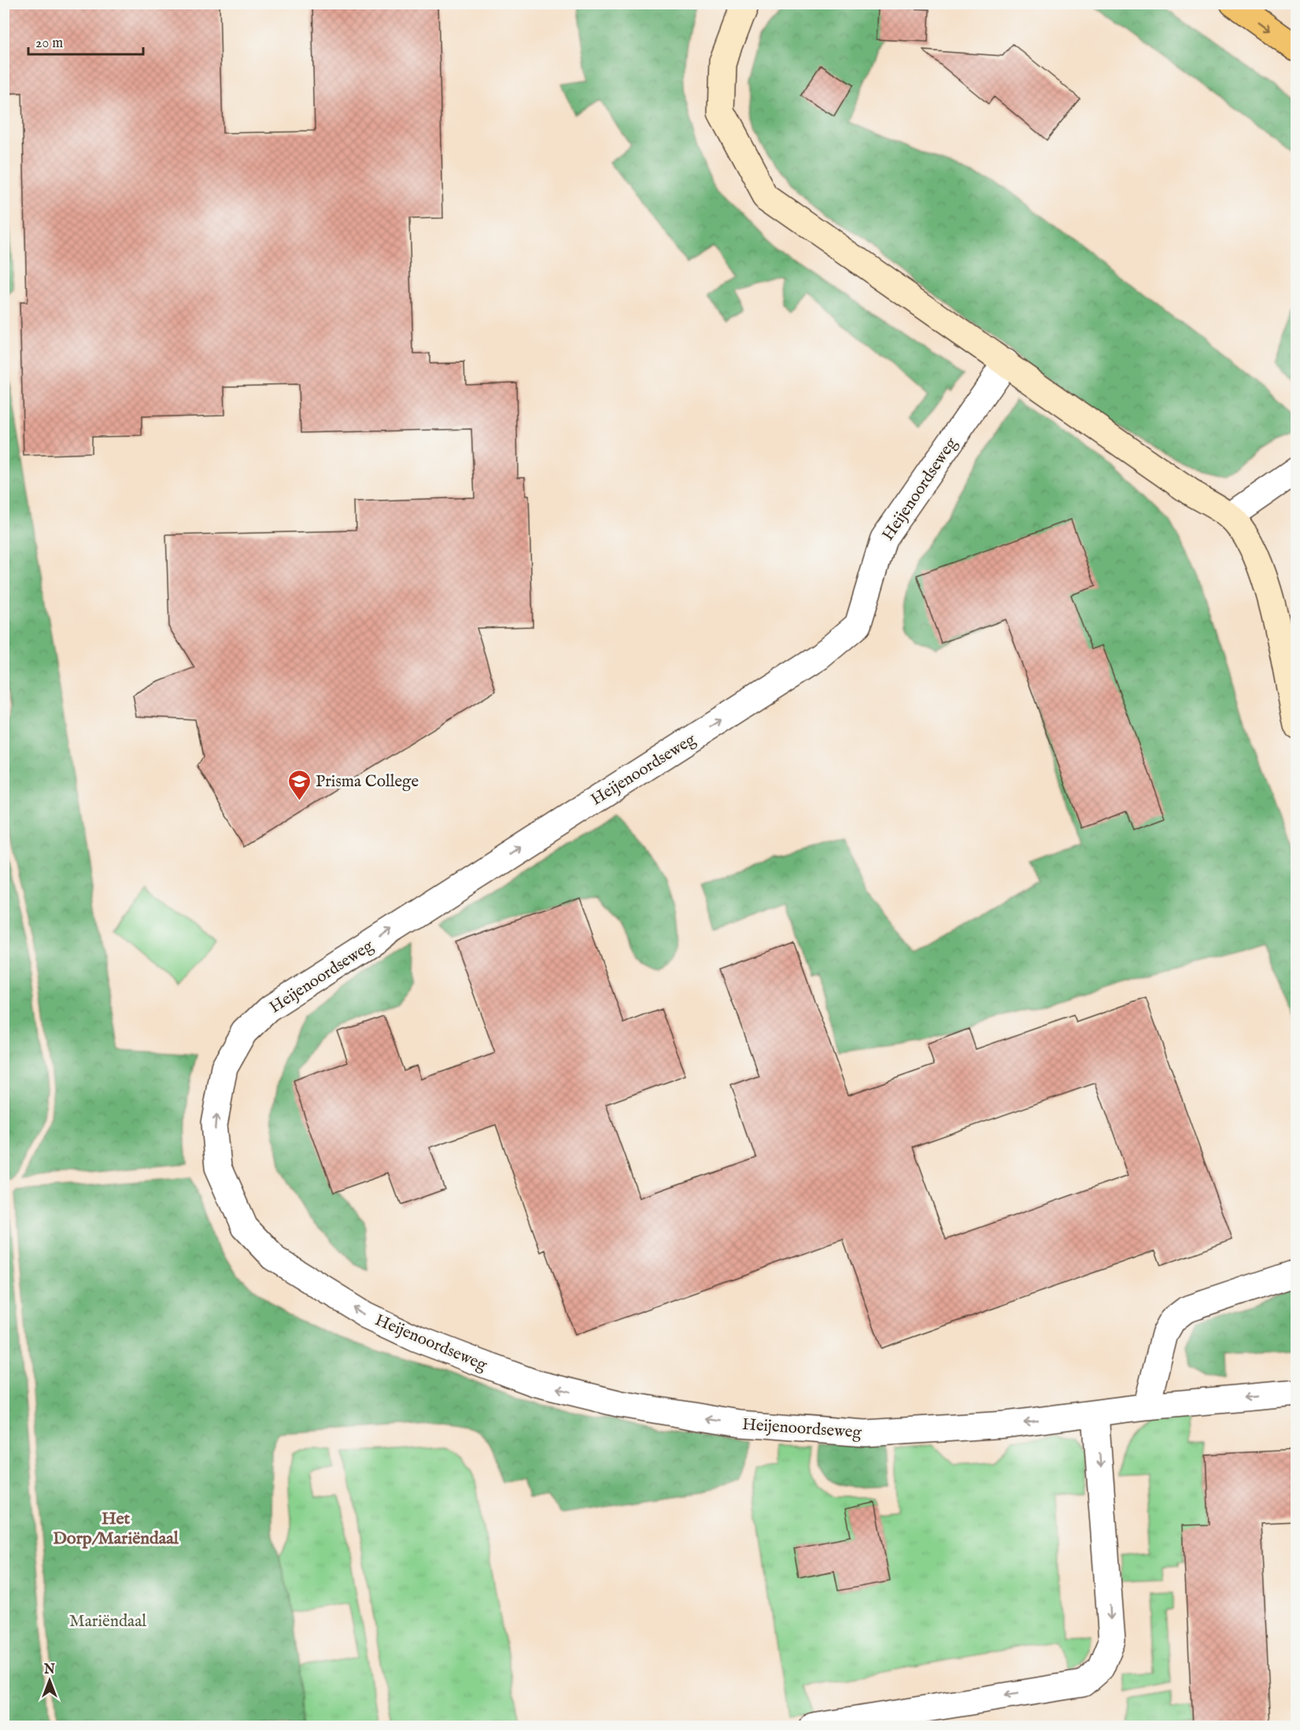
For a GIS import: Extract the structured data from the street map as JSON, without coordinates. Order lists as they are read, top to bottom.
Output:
{
  "streets": {
    "street": ["Heijenoordseweg"]
  },
  "districts": ["Het Dorp/Mariëndaal"],
  "parks": ["Mariëndaal"],
  "places": {
    "school or university": ["Prisma College"]
  },
  "scale_bar": "20 m",
  "north": "top"
}
